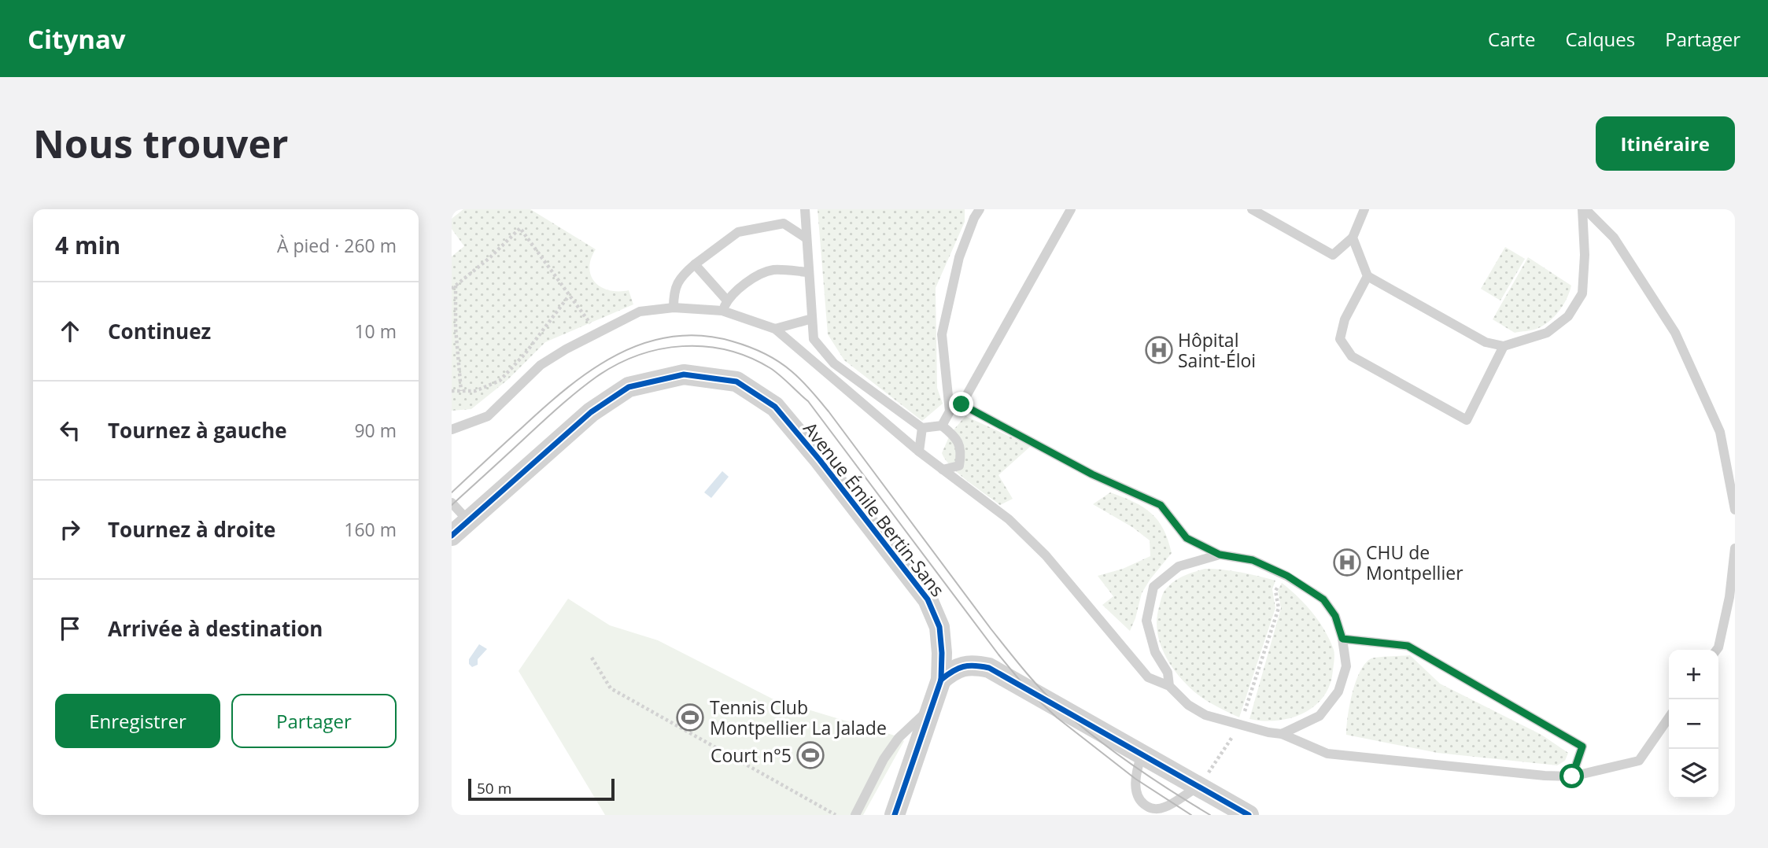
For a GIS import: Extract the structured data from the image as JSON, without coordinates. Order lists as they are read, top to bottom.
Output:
{
  "streets": {
    "street": ["Avenue Émile Bertin-Sans"]
  },
  "places": {
    "hospital": ["Hôpital Saint-Éloi", "CHU de Montpellier"],
    "sports": ["Tennis Club Montpellier La Jalade", "Court n°5"]
  },
  "scale_bar": "50 m",
  "page": {
    "header": "Citynav",
    "nav": ["Carte", "Calques", "Partager"],
    "buttons": [
      "Itinéraire",
      ["Enregistrer", "Partager"]
    ],
    "title": "Nous trouver",
    "heading": ["4 min", "À pied · 260 m"],
    "list": [
      ["Continuez", "10 m"],
      ["Tournez à gauche", "90 m"],
      ["Tournez à droite", "160 m"],
      "Arrivée à destination"
    ],
    "map_buttons": ["+", "−"],
    "scale": "50 m"
  }
}
